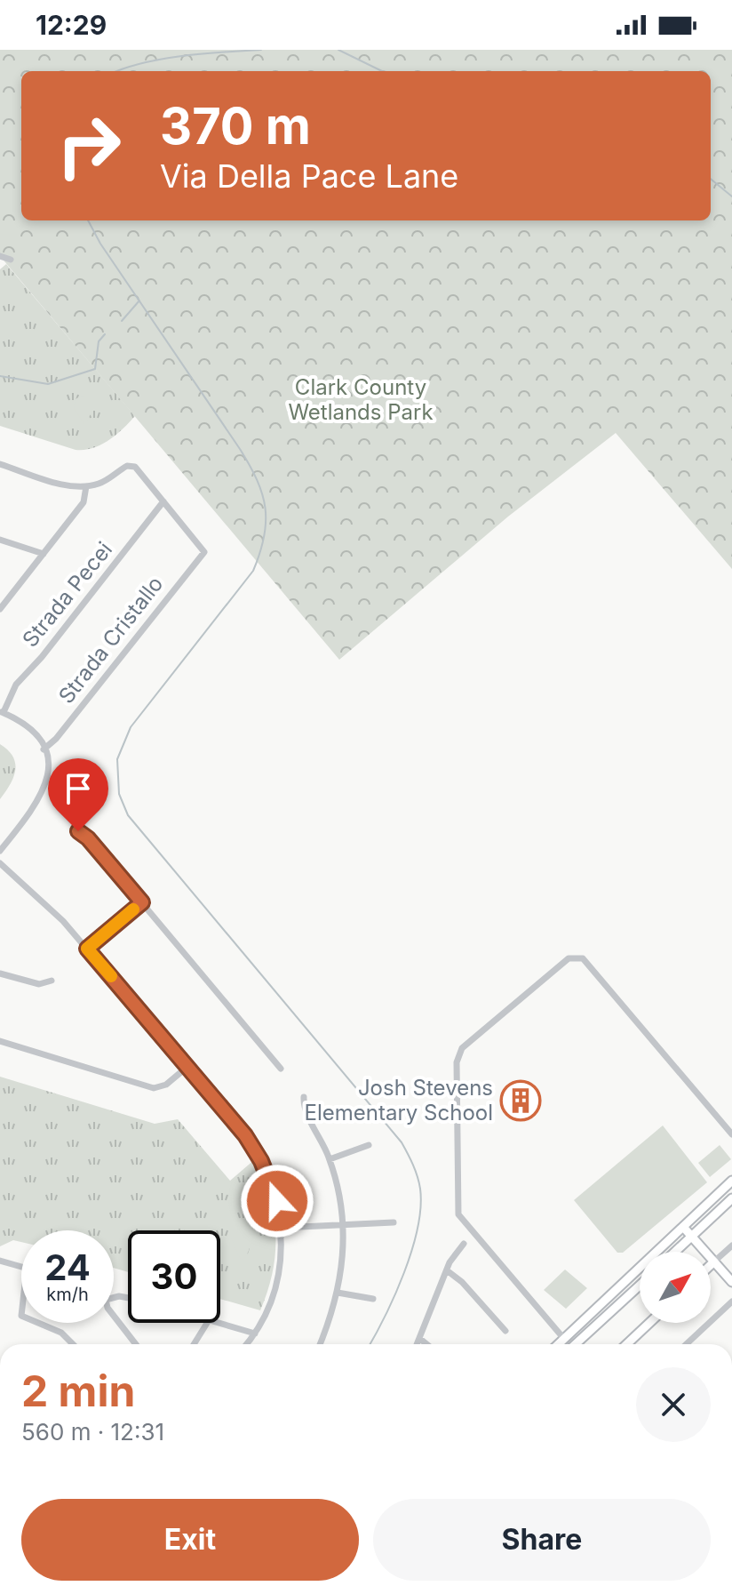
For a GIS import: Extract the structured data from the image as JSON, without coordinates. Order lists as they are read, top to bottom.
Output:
{
  "streets": {
    "street": ["Strada Pecei", "Strada Cristallo"]
  },
  "crossings": [
    ["Strada Pecei", "Strada Cristallo"]
  ],
  "parks": ["Clark County Wetlands Park"],
  "places": {
    "building": ["Josh Stevens Elementary School"]
  },
  "north": "top right",
  "page": {
    "status": "12:29",
    "turn": ["370 m", "Via Della Pace Lane"],
    "speed": "24 km/h",
    "limit": "30",
    "heading": ["2 min", "560 m · 12:31"],
    "buttons": ["Exit", "Share"]
  }
}
